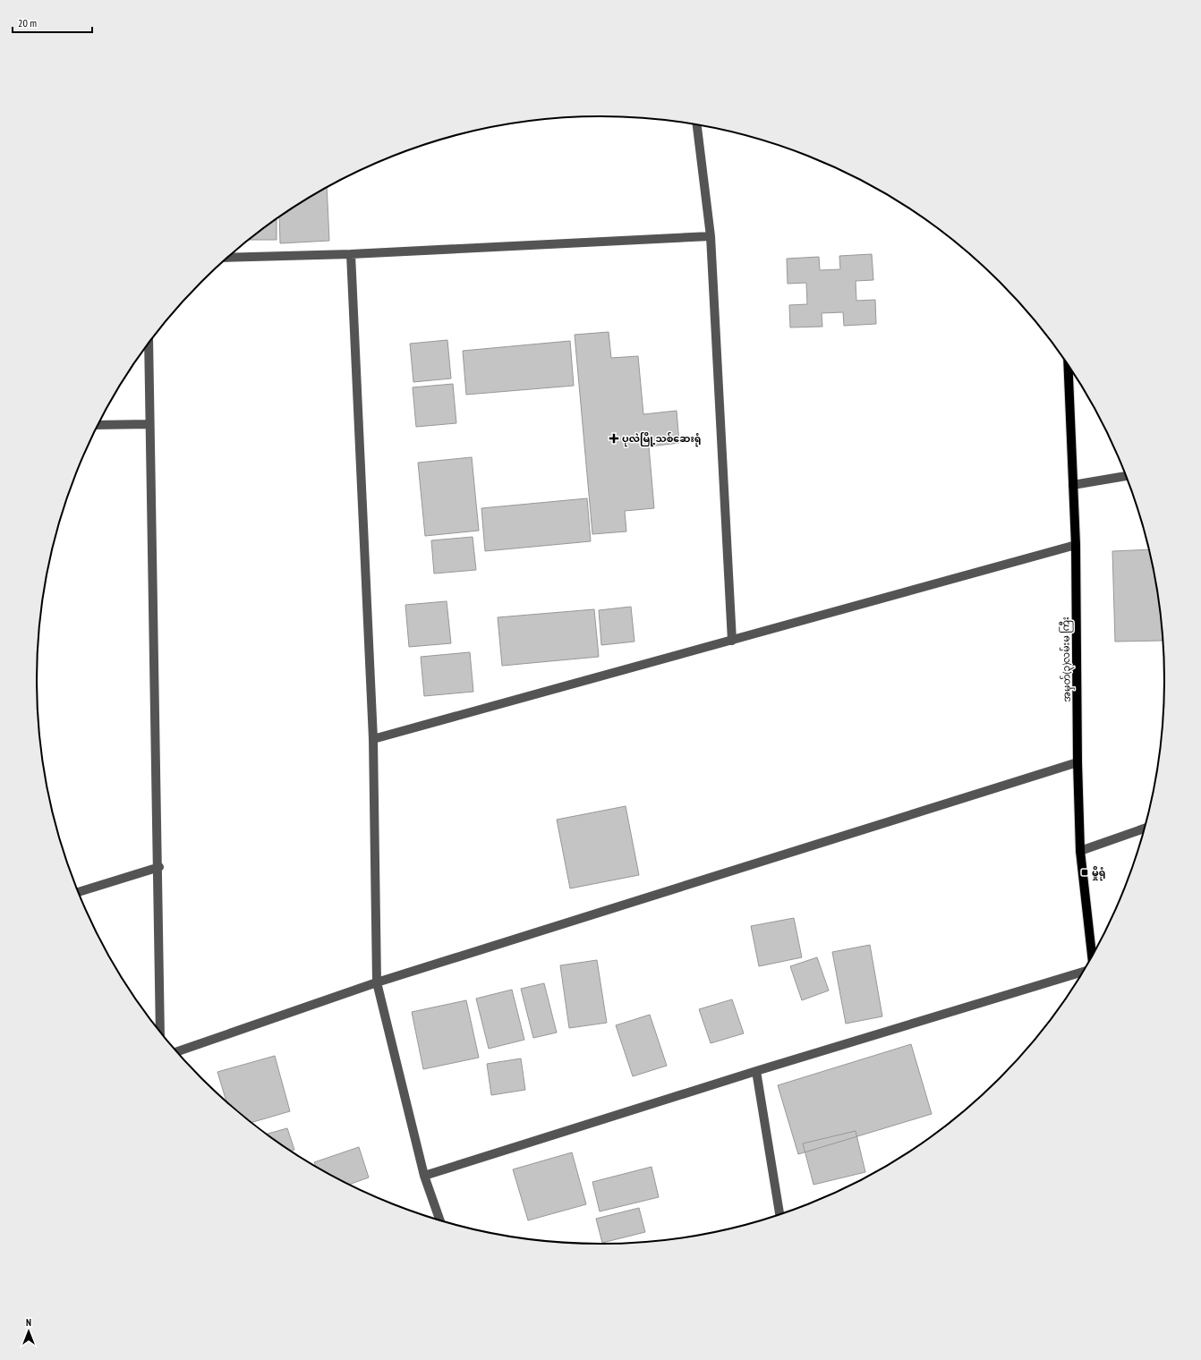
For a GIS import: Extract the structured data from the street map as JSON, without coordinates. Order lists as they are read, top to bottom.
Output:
{
  "streets": {
    "main road": ["အမှတ်(၃)လမ်းမ ကြီး"]
  },
  "places": {
    "health": ["ပုလဲမြို့သစ်ဆေးရုံ"],
    "transit": ["မှိုရုံ"]
  },
  "scale_bar": "20 m",
  "north": "top"
}
